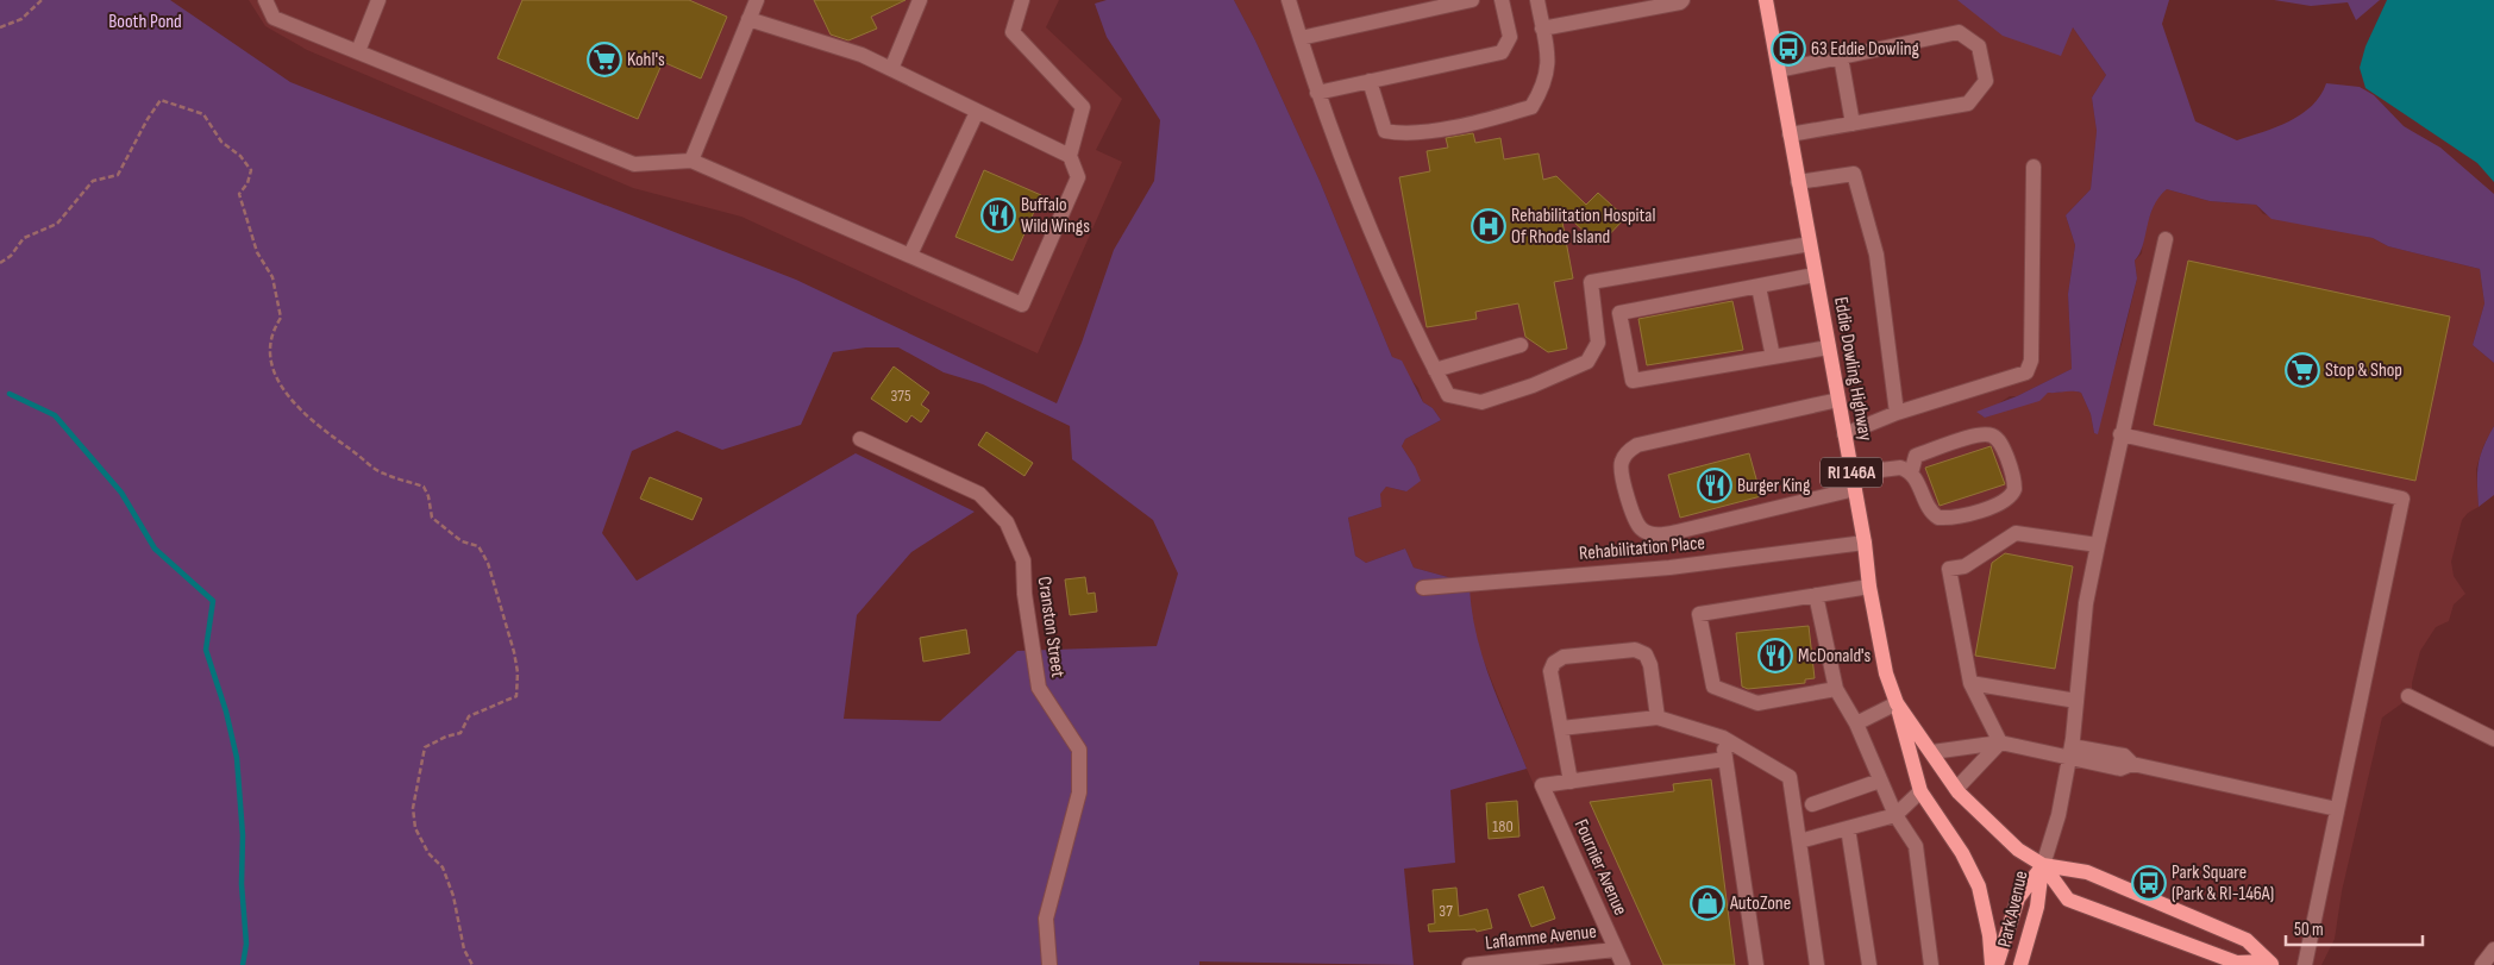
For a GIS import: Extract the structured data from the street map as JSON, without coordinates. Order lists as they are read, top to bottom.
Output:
{
  "streets": {
    "main road": ["Eddie Dowling Highway", "RI 146A", "Park Avenue"],
    "street": [
      "Rehabilitation Place",
      "Cranston Street",
      "Fournier Avenue",
      "Laflamme Avenue"
    ]
  },
  "crossings": [
    ["Eddie Dowling Highway", "RI 146A"],
    ["Eddie Dowling Highway", "Rehabilitation Place"],
    ["Eddie Dowling Highway", "Park Avenue"],
    ["RI 146A", "Park Avenue"],
    ["Fournier Avenue", "Laflamme Avenue"]
  ],
  "parks": ["Booth Pond"],
  "places": {
    "bus stop": ["63 Eddie Dowling", "Park Square (Park & RI-146A)"],
    "supermarket": ["Kohl's", "Stop & Shop"],
    "restaurant": ["Buffalo Wild Wings", "Burger King", "McDonald's"],
    "hospital": ["Rehabilitation Hospital Of Rhode Island"],
    "shop": ["AutoZone"]
  },
  "house_numbers": ["375", "180", "37"],
  "scale_bar": "50 m"
}
